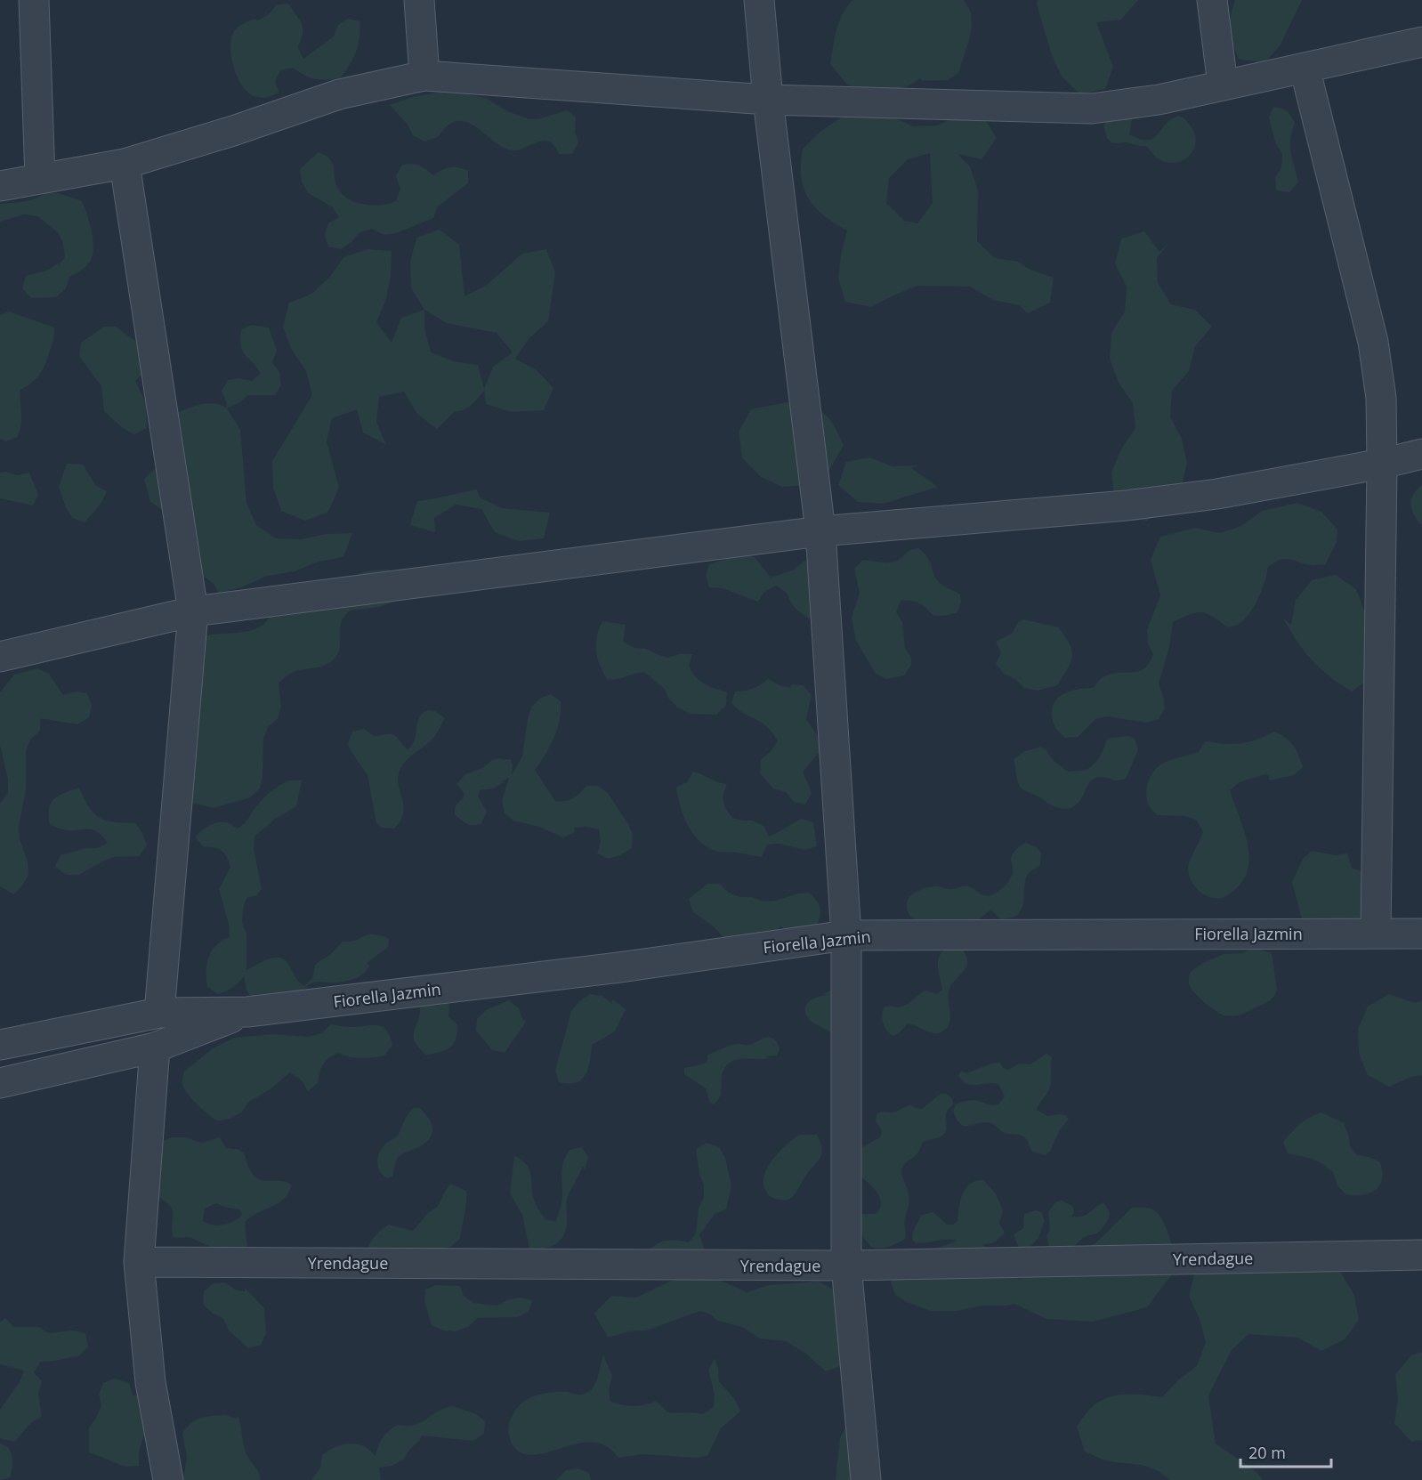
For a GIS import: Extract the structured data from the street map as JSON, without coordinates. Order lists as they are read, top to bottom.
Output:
{
  "streets": {
    "street": ["Fiorella Jazmin", "Yrendague"]
  },
  "scale_bar": "20 m"
}
